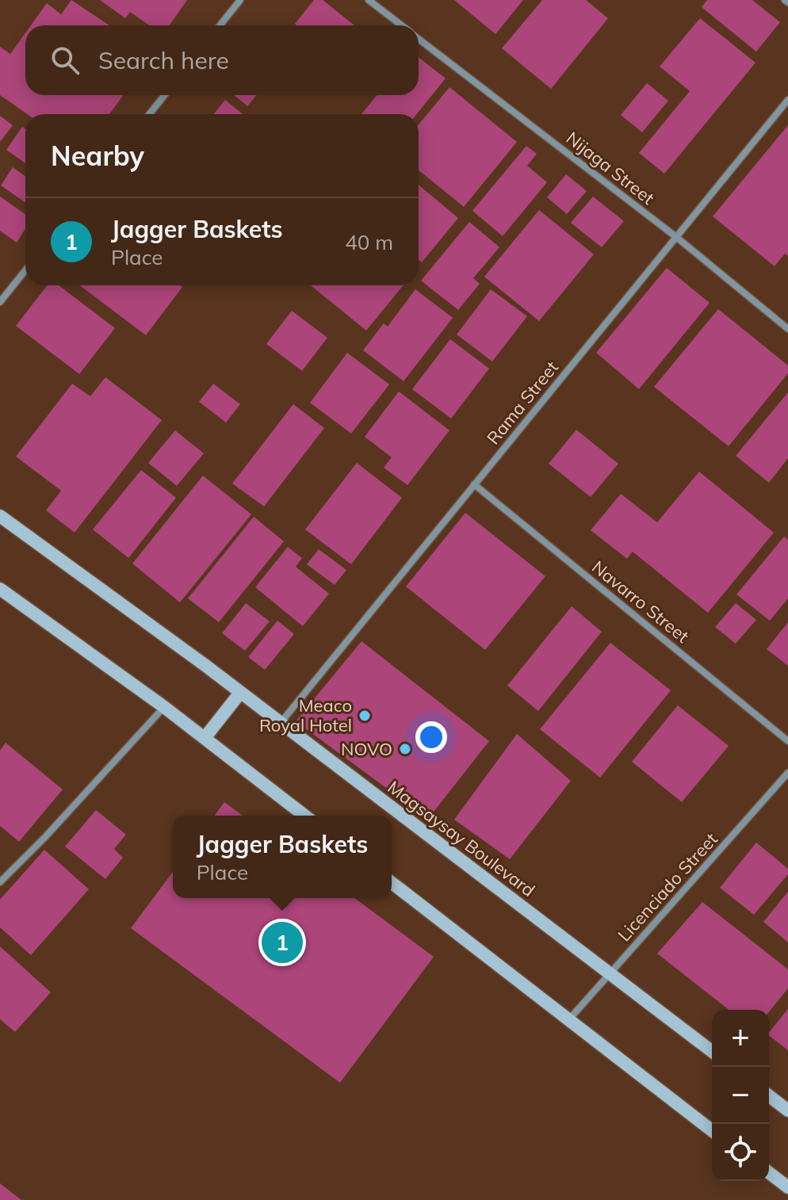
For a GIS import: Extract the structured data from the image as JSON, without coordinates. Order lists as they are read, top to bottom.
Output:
{
  "streets": {
    "street": [
      "Nijaga Street",
      "Rama Street",
      "Navarro Street",
      "Magsaysay Boulevard",
      "Licenciado Street"
    ]
  },
  "crossings": [
    ["Nijaga Street", "Rama Street"],
    ["Rama Street", "Navarro Street"],
    ["Rama Street", "Magsaysay Boulevard"],
    ["Magsaysay Boulevard", "Licenciado Street"]
  ],
  "places": ["Meaco Royal Hotel", "NOVO"],
  "page": {
    "search": "Search here",
    "heading": "Nearby",
    "list": [
      {
        "mark": "1",
        "name": "Jagger Baskets",
        "note": "Place",
        "value": "40 m"
      }
    ],
    "popup": ["Jagger Baskets", "Place"],
    "pins": "1",
    "map_buttons": ["+", "−"]
  }
}
